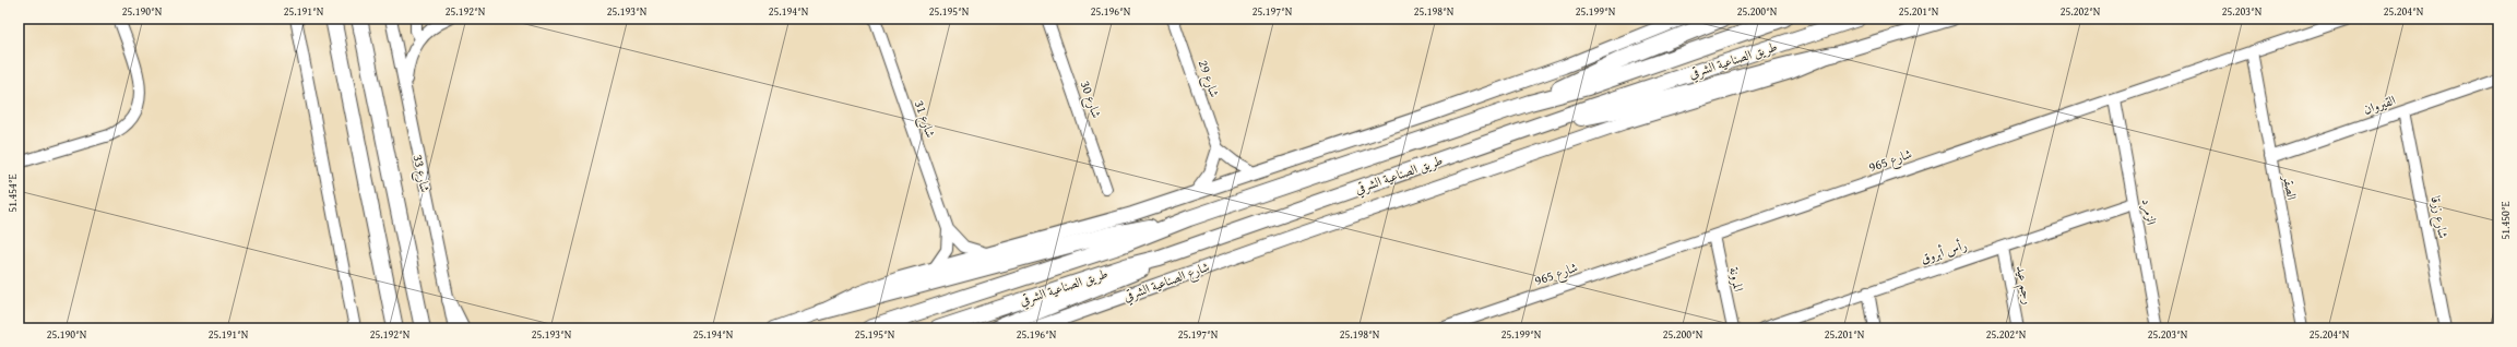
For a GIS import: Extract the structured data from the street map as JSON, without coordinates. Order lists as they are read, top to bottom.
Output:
{
  "streets": {
    "highway": ["طريق الصناعية الشرقي"],
    "main road": ["شارع الصناعية الشرقي"],
    "street": [
      "شارع 29",
      "شارع 30",
      "القيروان",
      "شارع 31",
      "شارع 965",
      "شارع 33",
      "الصقر",
      "الزمرد",
      "شارع زرقا",
      "رأس أبروق",
      "المرونة",
      "رجم عيد"
    ]
  },
  "crossings": [
    ["طريق الصناعية الشرقي", "شارع الصناعية الشرقي"],
    ["القيروان", "الصقر"],
    ["القيروان", "شارع زرقا"],
    ["شارع 965", "الصقر"],
    ["شارع 965", "الزمرد"],
    ["شارع 965", "المرونة"],
    ["الزمرد", "رأس أبروق"],
    ["رأس أبروق", "رجم عيد"]
  ],
  "coordinates": [
    "25.190°N",
    "25.191°N",
    "25.192°N",
    "25.193°N",
    "25.194°N",
    "25.195°N",
    "25.196°N",
    "25.197°N",
    "25.198°N",
    "25.199°N",
    "25.200°N",
    "25.201°N",
    "25.202°N",
    "25.203°N",
    "25.204°N",
    "51.454°E",
    "51.450°E"
  ]
}
